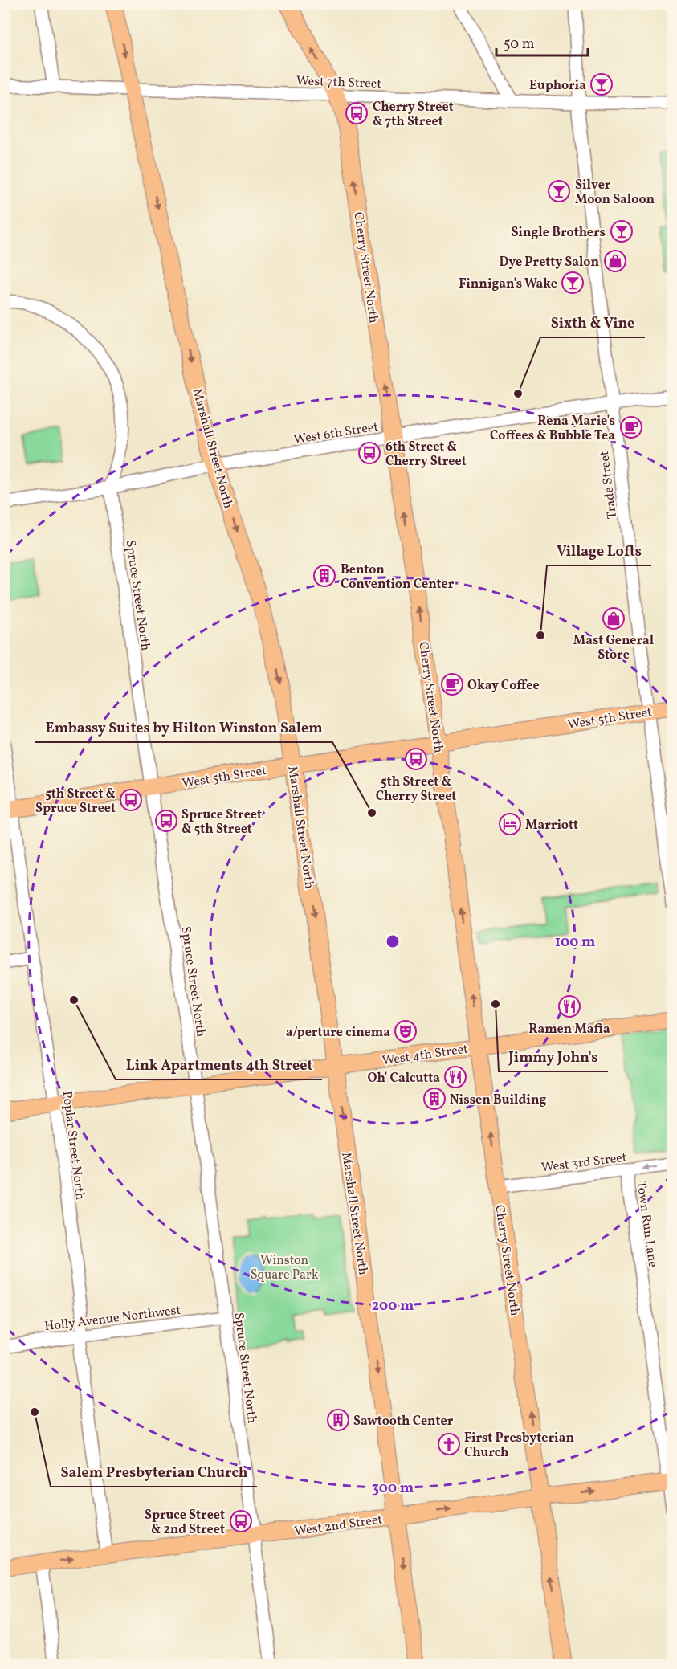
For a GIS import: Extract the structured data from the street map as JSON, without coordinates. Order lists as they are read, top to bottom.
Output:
{
  "streets": {
    "main road": [
      "Cherry Street North",
      "Marshall Street North",
      "West 5th Street",
      "West 4th Street",
      "West 2nd Street"
    ],
    "street": [
      "West 7th Street",
      "West 6th Street",
      "Trade Street",
      "Spruce Street North",
      "Poplar Street North",
      "West 3rd Street",
      "Town Run Lane",
      "Holly Avenue Northwest"
    ]
  },
  "crossings": [
    ["West 7th Street", "Cherry Street North"],
    ["West 7th Street", "Marshall Street North"],
    ["West 7th Street", "Trade Street"],
    ["Cherry Street North", "West 6th Street"],
    ["Cherry Street North", "West 5th Street"],
    ["Cherry Street North", "West 4th Street"],
    ["Cherry Street North", "West 3rd Street"],
    ["Cherry Street North", "West 2nd Street"],
    ["West 6th Street", "Marshall Street North"],
    ["West 6th Street", "Trade Street"],
    ["West 6th Street", "Spruce Street North"],
    ["Marshall Street North", "West 5th Street"],
    ["Marshall Street North", "West 4th Street"],
    ["Marshall Street North", "West 2nd Street"],
    ["Trade Street", "West 5th Street"],
    ["Spruce Street North", "West 5th Street"],
    ["Spruce Street North", "West 4th Street"],
    ["Spruce Street North", "Holly Avenue Northwest"],
    ["Spruce Street North", "West 2nd Street"],
    ["West 5th Street", "Poplar Street North"],
    ["West 4th Street", "Poplar Street North"],
    ["Poplar Street North", "Holly Avenue Northwest"],
    ["Poplar Street North", "West 2nd Street"],
    ["West 3rd Street", "Town Run Lane"],
    ["Town Run Lane", "West 2nd Street"]
  ],
  "one_way": ["Cherry Street North", "Marshall Street North", "West 2nd Street"],
  "parks": ["Winston Square Park"],
  "places": {
    "bar": [
      "Euphoria",
      "Silver Moon Saloon",
      "Single Brothers",
      "Finnigan's Wake"
    ],
    "bus stop": [
      "Cherry Street & 7th Street",
      "6th Street & Cherry Street",
      "5th Street & Cherry Street",
      "5th Street & Spruce Street",
      "Spruce Street & 5th Street",
      "Spruce Street & 2nd Street"
    ],
    "shop": ["Dye Pretty Salon", "Mast General Store"],
    "other": [
      "Sixth & Vine",
      "Village Lofts",
      "Embassy Suites by Hilton Winston Salem",
      "Link Apartments 4th Street",
      "Jimmy John's",
      "Salem Presbyterian Church"
    ],
    "cafe": ["Rena Marie's Coffees & Bubble Tea", "Okay Coffee"],
    "building": ["Benton Convention Center", "Nissen Building", "Sawtooth Center"],
    "hotel": ["Marriott"],
    "restaurant": ["Ramen Mafia", "Oh' Calcutta"],
    "theatre": ["a/perture cinema"],
    "church": ["First Presbyterian Church"]
  },
  "scale_bar": "50 m",
  "rings": ["100 m", "200 m", "300 m"]
}
